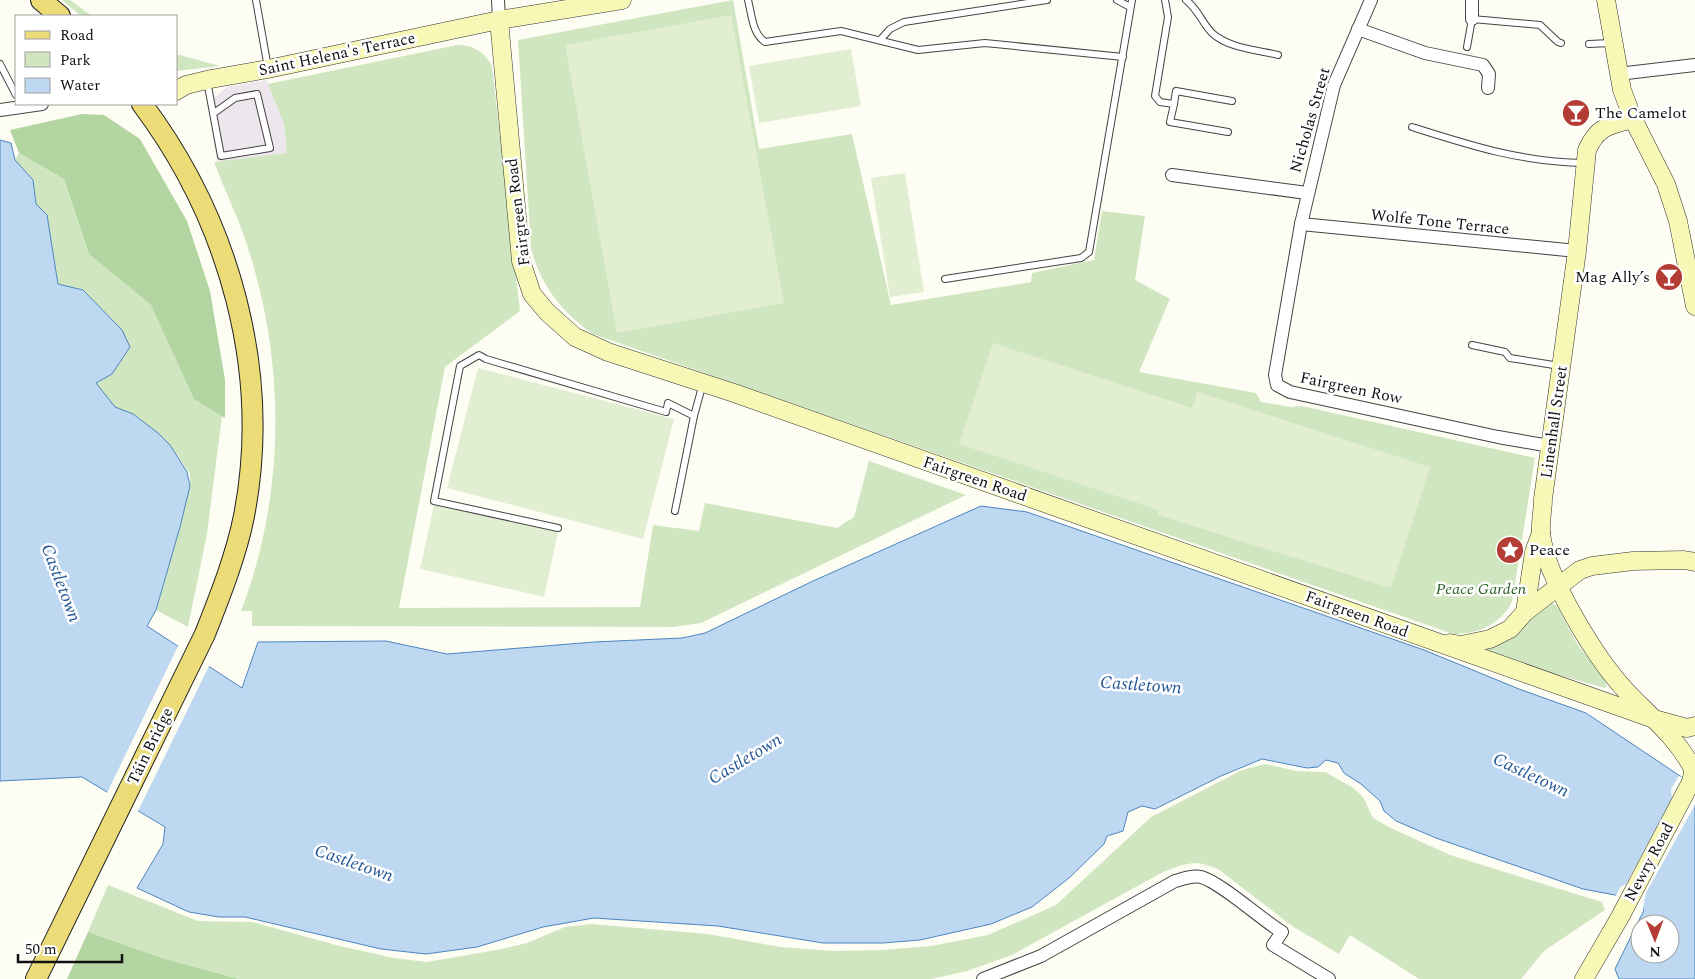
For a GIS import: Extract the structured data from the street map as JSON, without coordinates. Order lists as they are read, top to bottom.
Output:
{
  "streets": {
    "main road": [
      "Saint Helena's Terrace",
      "Fairgreen Road",
      "Linenhall Street",
      "Táin Bridge",
      "Newry Road"
    ],
    "street": ["Nicholas Street", "Wolfe Tone Terrace", "Fairgreen Row"]
  },
  "crossings": [
    ["Saint Helena's Terrace", "Fairgreen Road"],
    ["Nicholas Street", "Wolfe Tone Terrace"],
    ["Nicholas Street", "Fairgreen Row"],
    ["Fairgreen Road", "Linenhall Street"],
    ["Fairgreen Road", "Newry Road"],
    ["Wolfe Tone Terrace", "Fairgreen Row"],
    ["Wolfe Tone Terrace", "Linenhall Street"],
    ["Fairgreen Row", "Linenhall Street"],
    ["Linenhall Street", "Newry Road"]
  ],
  "water": ["Castletown"],
  "parks": ["Peace Garden"],
  "places": {
    "bar": ["The Camelot", "Mag Ally’s"],
    "place": ["Peace"]
  },
  "legend": ["Road", "Park", "Water"],
  "scale_bar": "50 m",
  "north": "bottom"
}
